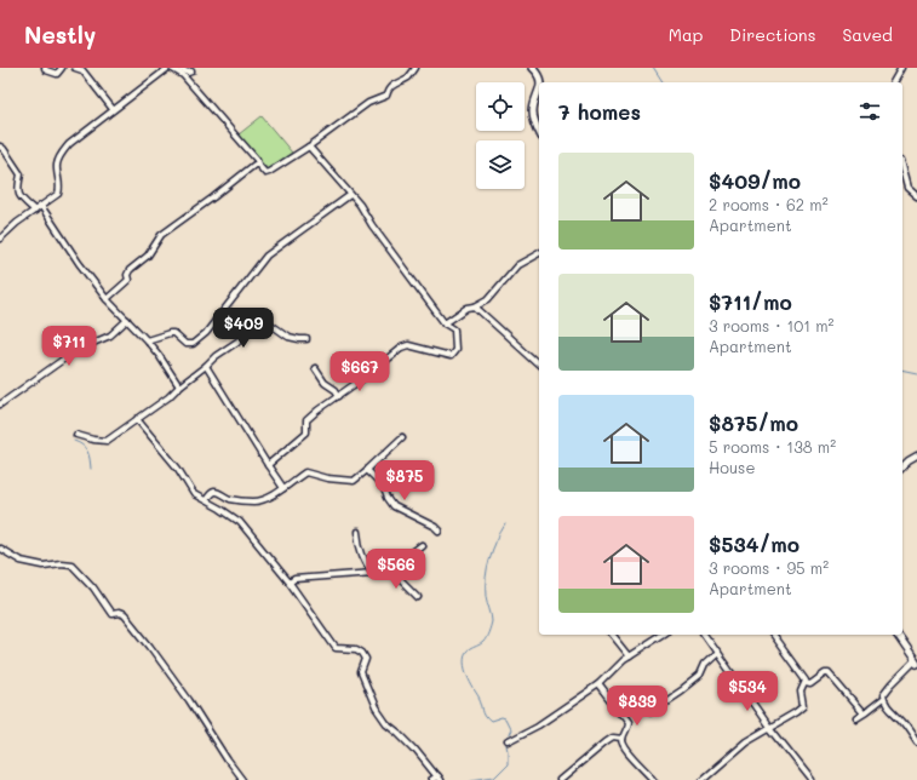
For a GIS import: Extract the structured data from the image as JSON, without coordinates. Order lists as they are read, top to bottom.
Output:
{
  "page": {
    "header": "Nestly",
    "nav": ["Map", "Directions", "Saved"],
    "heading": "7 homes",
    "list": [
      {
        "name": "$409/mo",
        "note": "2 rooms · 62 m² · Apartment"
      },
      {
        "name": "$711/mo",
        "note": "3 rooms · 101 m² · Apartment"
      },
      {
        "name": "$875/mo",
        "note": "5 rooms · 138 m² · House"
      },
      {
        "name": "$534/mo",
        "note": "3 rooms · 95 m² · Apartment"
      }
    ],
    "price": [
      "$409",
      "$711",
      "$667",
      "$875",
      "$566",
      "$534",
      "$839"
    ]
  }
}
